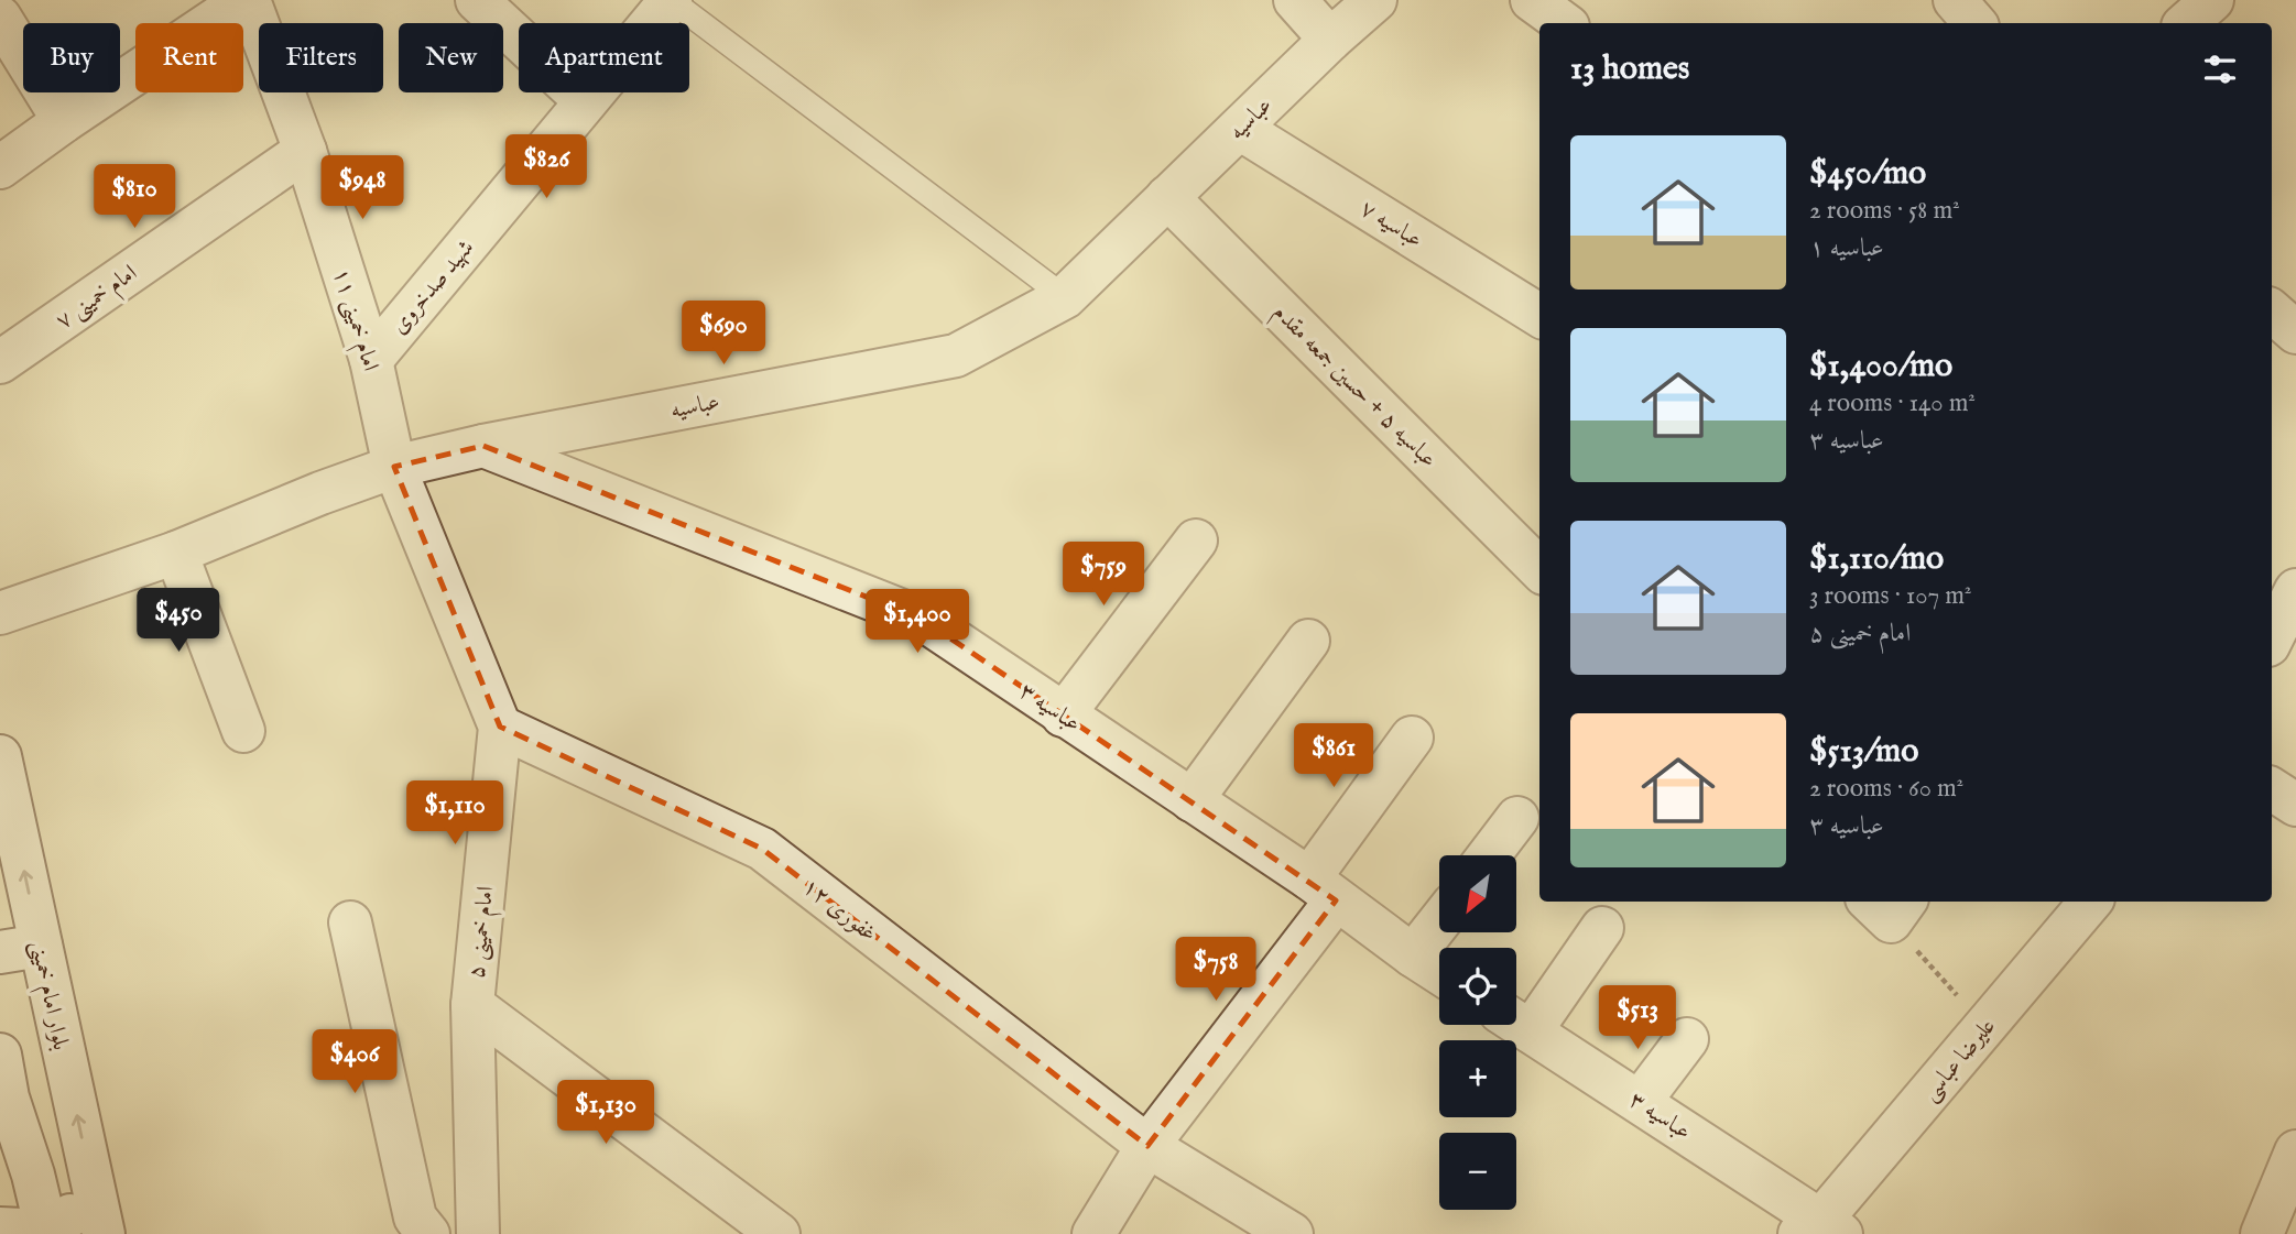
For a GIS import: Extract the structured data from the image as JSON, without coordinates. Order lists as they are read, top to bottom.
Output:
{
  "streets": {
    "street": [
      "عباسیه",
      "عباسیه ۷",
      "شهید صدخروی",
      "امام خمینی ۷",
      "امام خمینی ۱۱",
      "عباسیه ۵ + حسین جمعه مقدم",
      "عباسیه ۳",
      "غفوری ۱۲",
      "امام خمینی ۵",
      "بلوار امام خمینی",
      "علیرضا عباسی"
    ]
  },
  "crossings": [
    ["عباسیه", "عباسیه ۷"],
    ["عباسیه", "امام خمینی ۱۱"],
    ["عباسیه", "عباسیه ۵ + حسین جمعه مقدم"],
    ["عباسیه", "عباسیه ۳"],
    ["عباسیه", "امام خمینی ۵"],
    ["شهید صدخروی", "امام خمینی ۱۱"],
    ["امام خمینی ۷", "امام خمینی ۱۱"],
    ["امام خمینی ۱۱", "امام خمینی ۵"],
    ["عباسیه ۳", "علیرضا عباسی"],
    ["غفوری ۱۲", "امام خمینی ۵"]
  ],
  "north": "bottom left",
  "page": {
    "chip": [
      "Buy",
      "Rent",
      "Filters",
      "New",
      "Apartment"
    ],
    "heading": "13 homes",
    "list": [
      {
        "name": "$450/mo",
        "note": "2 rooms · 58 m² · عباسیه ۱"
      },
      {
        "name": "$1,400/mo",
        "note": "4 rooms · 140 m² · عباسیه ۳"
      },
      {
        "name": "$1,110/mo",
        "note": "3 rooms · 107 m² · امام خمینی ۵"
      },
      {
        "name": "$513/mo",
        "note": "2 rooms · 60 m² · عباسیه ۳"
      }
    ],
    "price": [
      "$826",
      "$948",
      "$810",
      "$690",
      "$759",
      "$450",
      "$1,400",
      "$861",
      "$1,110",
      "$758",
      "$513",
      "$406",
      "$1,130"
    ],
    "map_buttons": ["+", "−"]
  }
}
